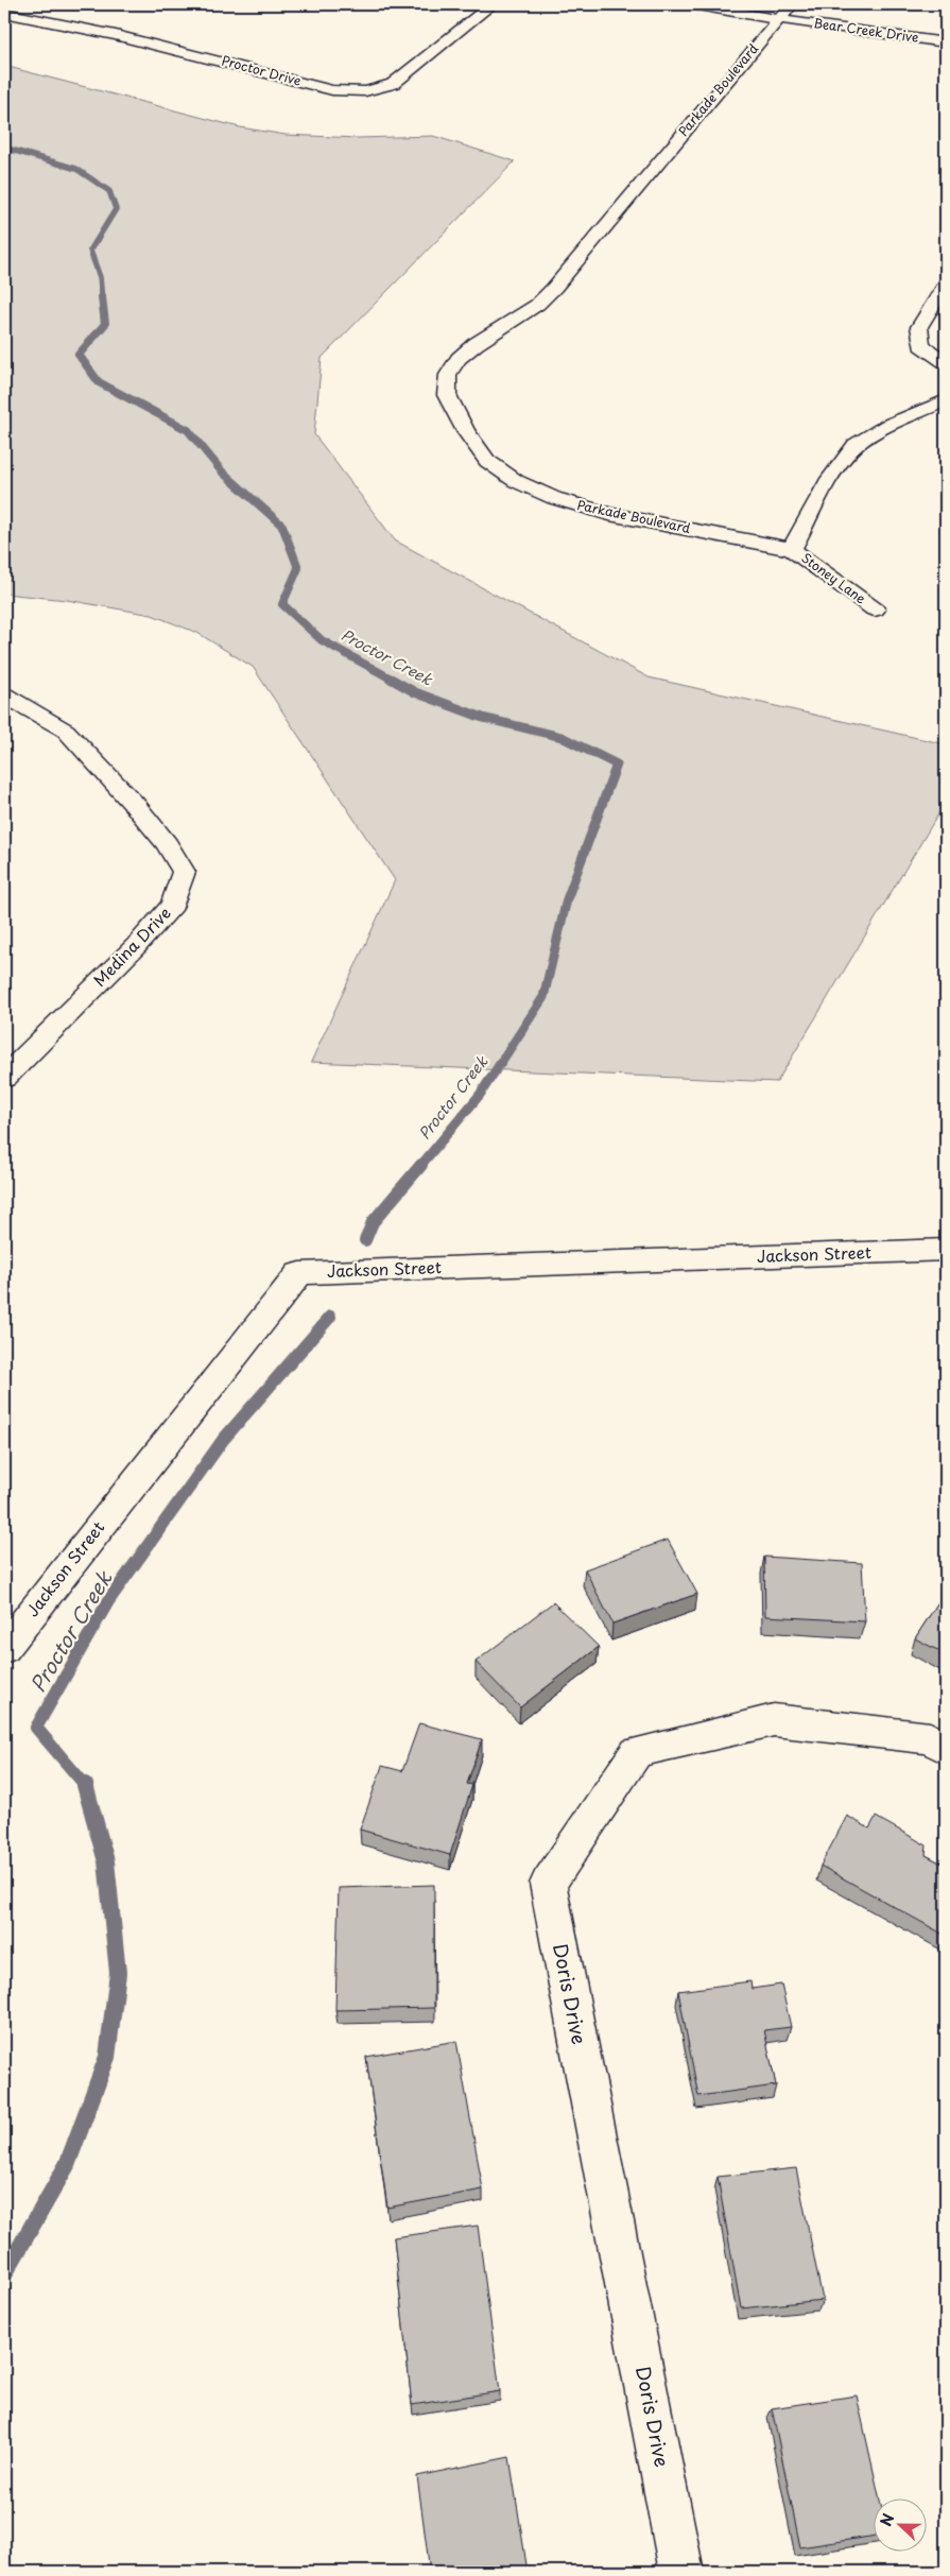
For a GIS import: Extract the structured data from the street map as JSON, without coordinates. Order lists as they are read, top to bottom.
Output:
{
  "streets": {
    "street": [
      "Bear Creek Drive",
      "Proctor Drive",
      "Parkade Boulevard",
      "Stoney Lane",
      "Medina Drive",
      "Jackson Street",
      "Doris Drive"
    ]
  },
  "crossings": [
    ["Bear Creek Drive", "Parkade Boulevard"],
    ["Parkade Boulevard", "Stoney Lane"]
  ],
  "water": ["Proctor Creek"],
  "north": "left"
}
